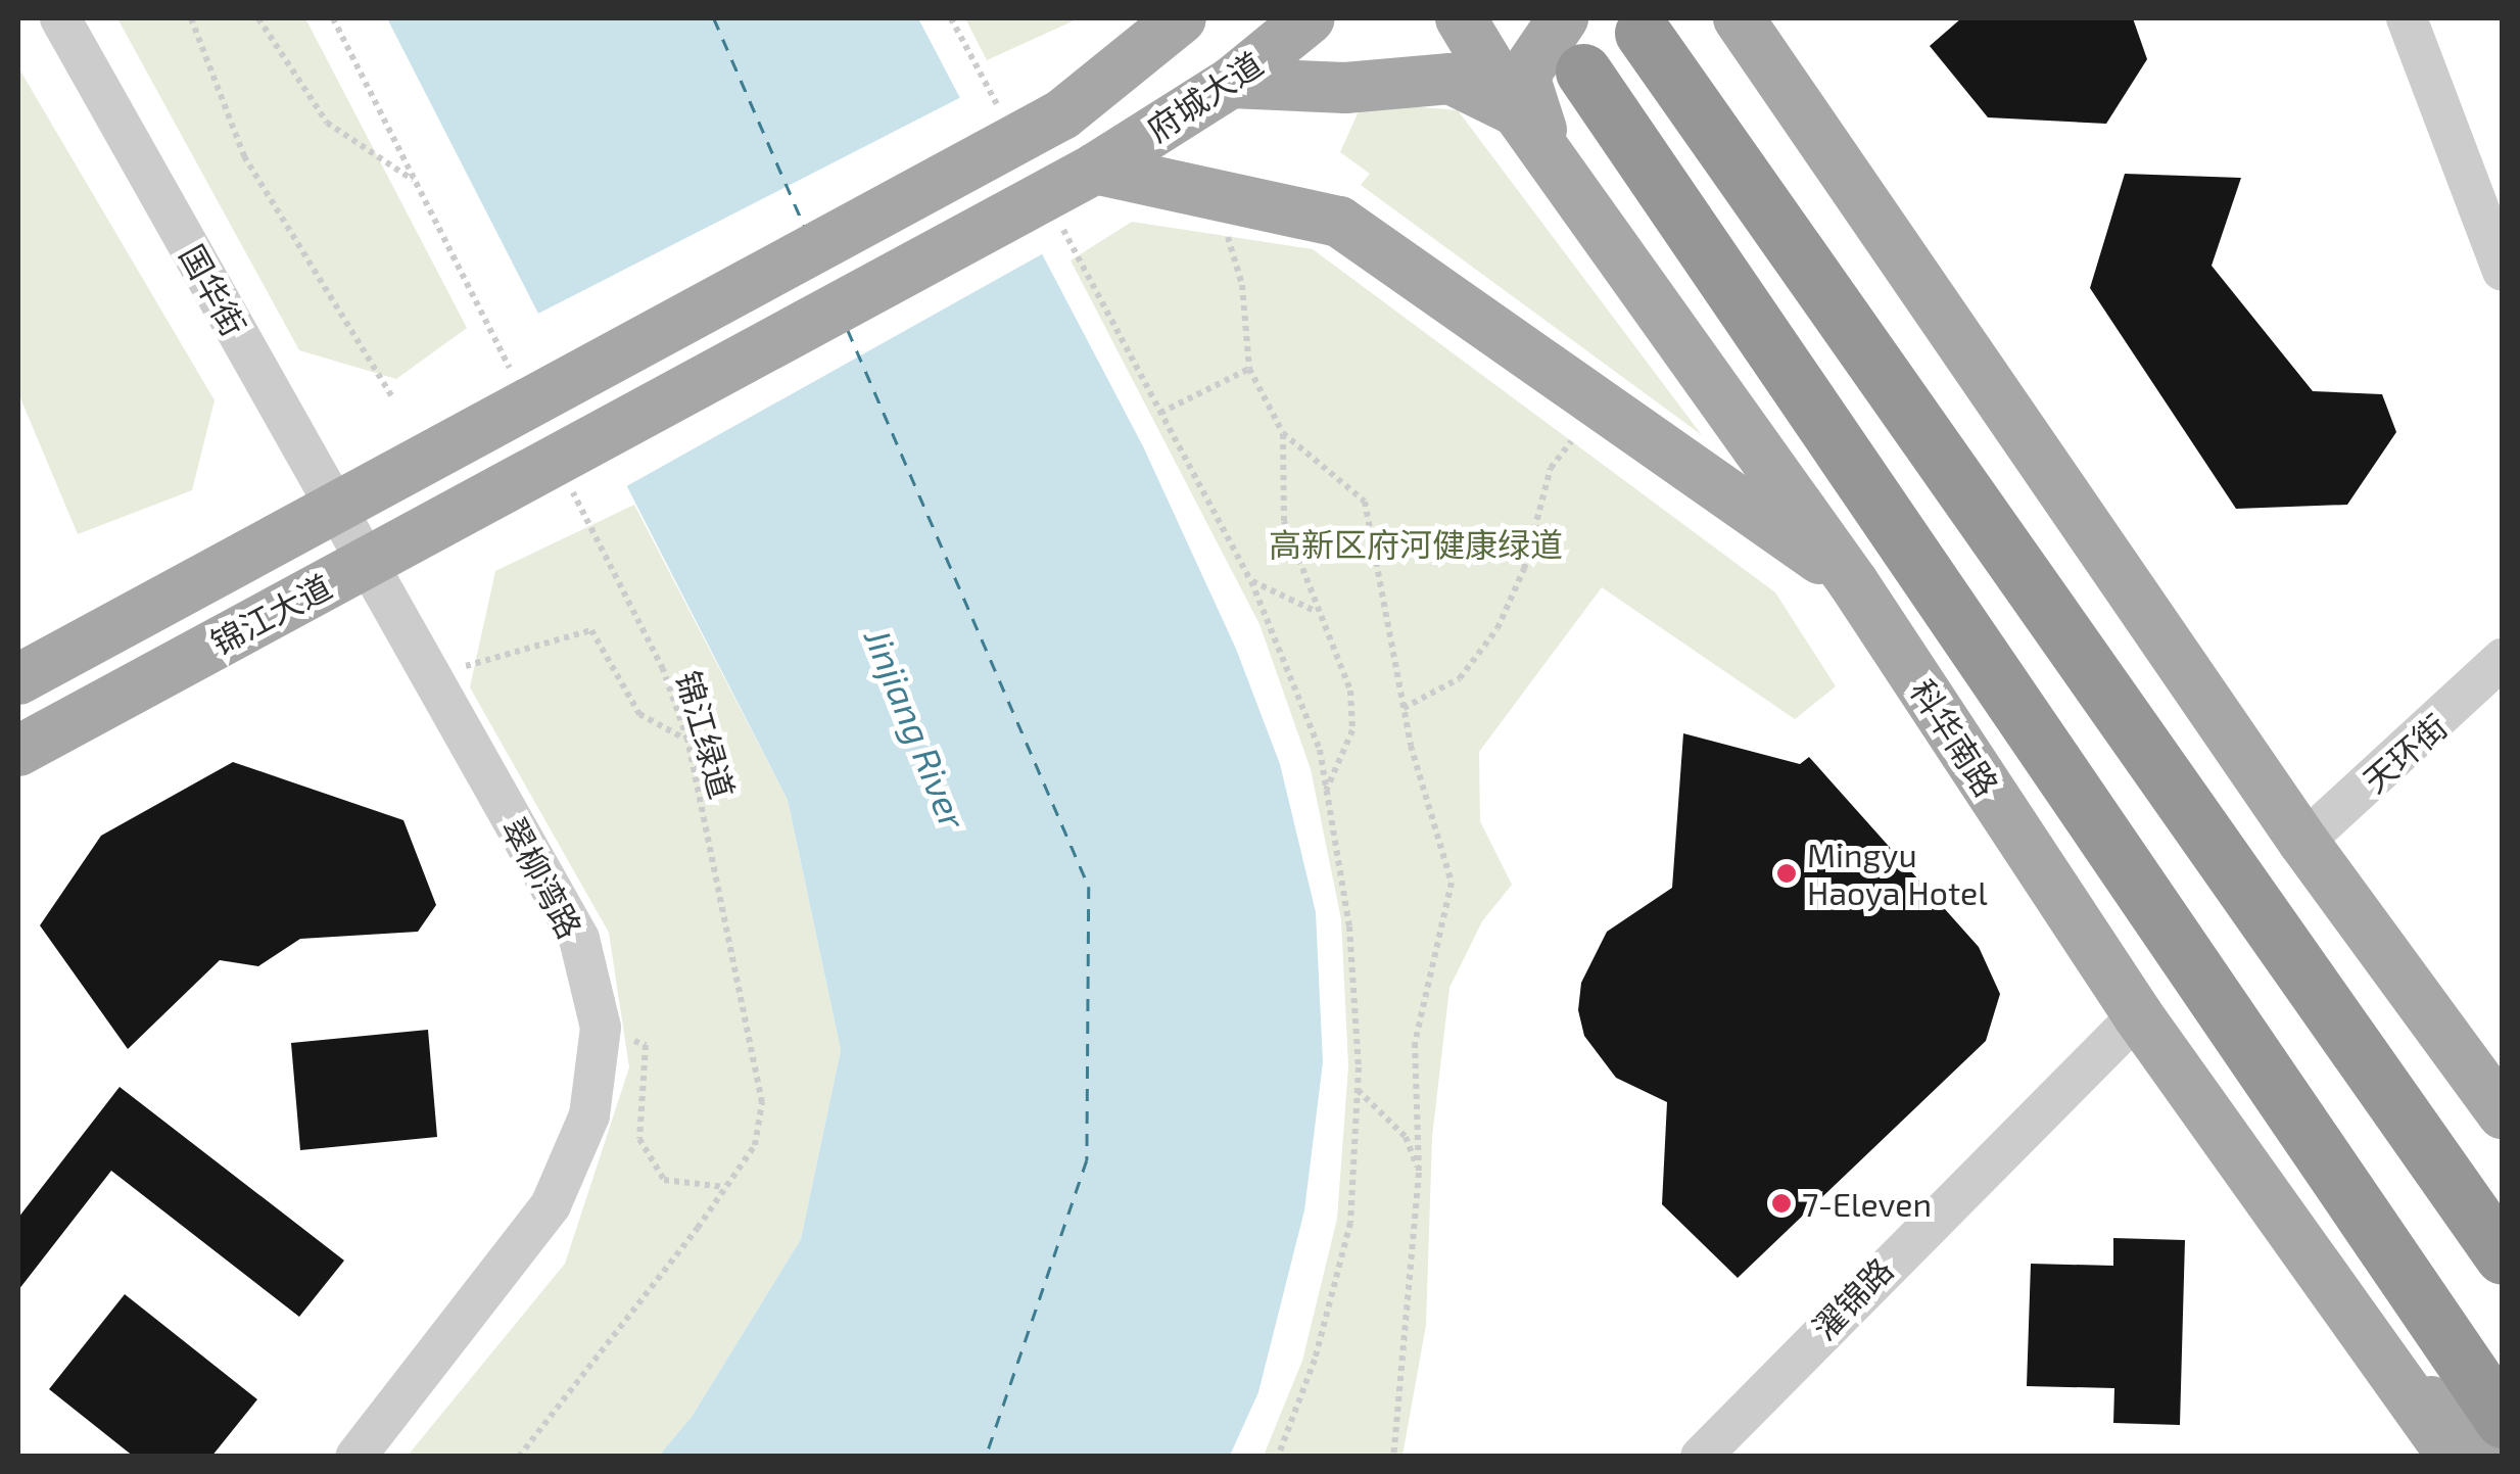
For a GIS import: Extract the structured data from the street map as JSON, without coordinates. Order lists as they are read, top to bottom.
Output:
{
  "streets": {
    "highway": ["科华南路"],
    "main road": ["府城大道", "锦江大道"],
    "street": [
      "国华街",
      "天环街",
      "翠柳湾路",
      "濯锦路"
    ],
    "path": ["锦江绿道"]
  },
  "crossings": [
    ["府城大道", "锦江大道"],
    ["府城大道", "锦江绿道"],
    ["国华街", "锦江大道"],
    ["国华街", "翠柳湾路"],
    ["锦江大道", "锦江绿道"],
    ["锦江大道", "翠柳湾路"],
    ["科华南路", "濯锦路"]
  ],
  "water": ["Jinjiang River"],
  "parks": ["高新区府河健康绿道"],
  "places": ["Mingyu Haoya Hotel", "7-Eleven"]
}
